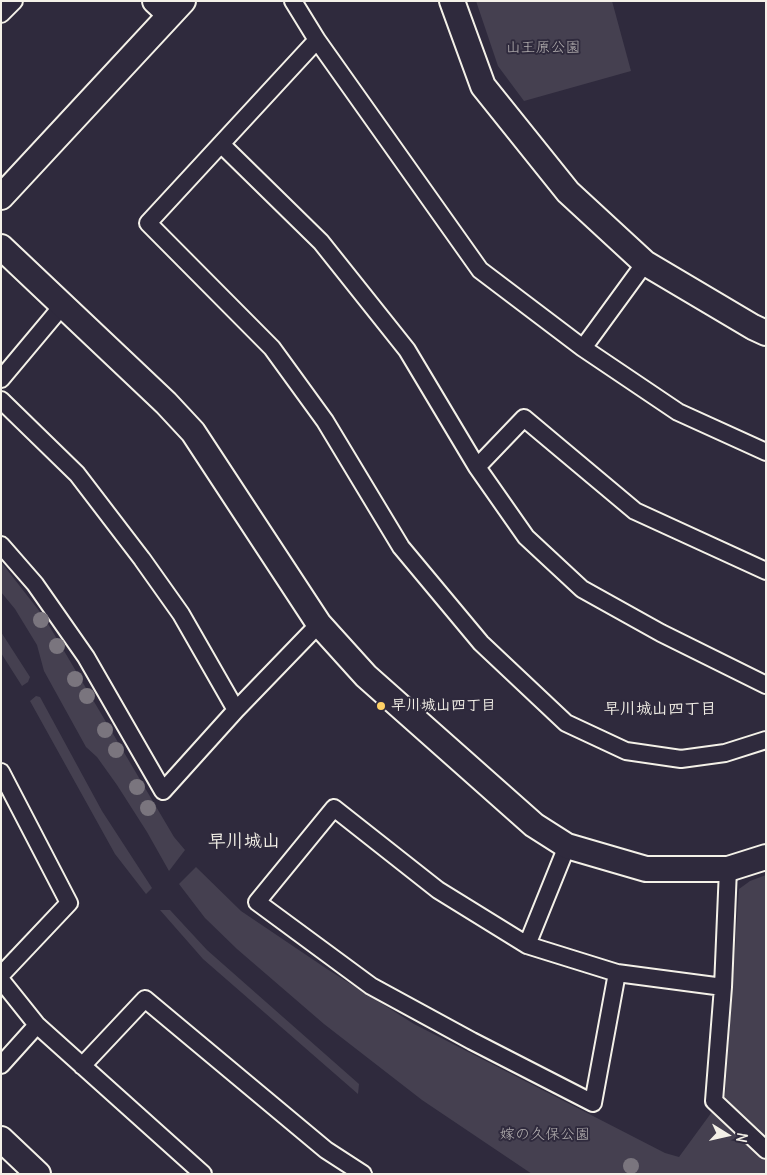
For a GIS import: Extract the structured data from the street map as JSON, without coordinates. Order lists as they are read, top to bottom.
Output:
{
  "districts": ["早川城山四丁目", "早川城山"],
  "parks": ["山王原公園", "嫁の久保公園"],
  "places": ["早川城山四丁目"],
  "north": "right"
}
